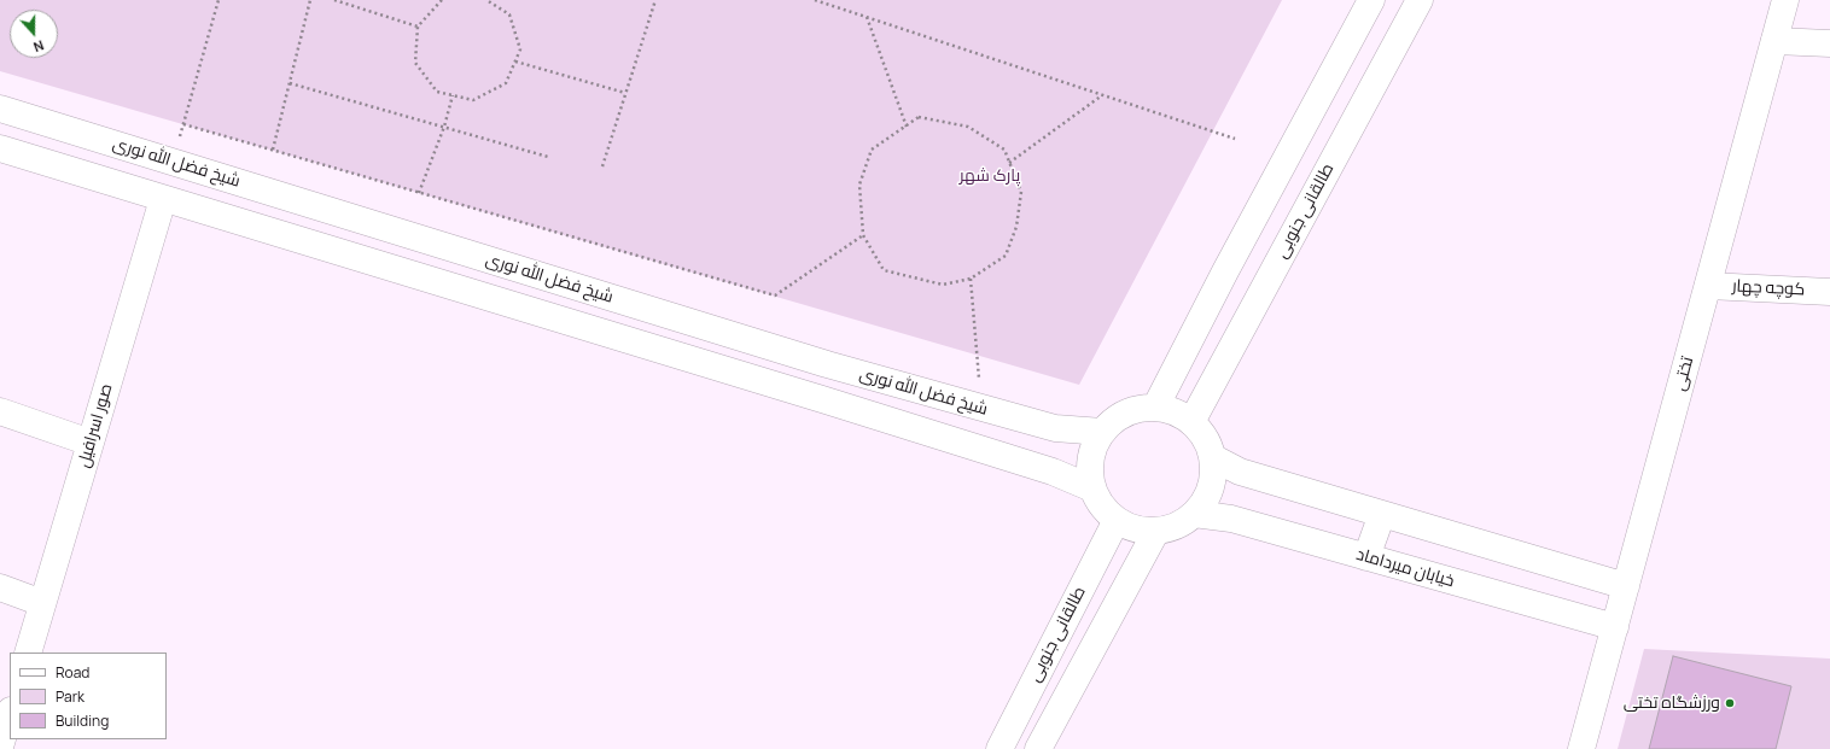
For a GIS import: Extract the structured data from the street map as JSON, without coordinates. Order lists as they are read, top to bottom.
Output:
{
  "streets": {
    "street": [
      "شیخ فضل الله نوری",
      "طالقانی جنوبی",
      "کوچه چهار",
      "تختی",
      "صور اسرافیل",
      "خیابان میرداماد"
    ]
  },
  "crossings": [
    ["شیخ فضل الله نوری", "طالقانی جنوبی"],
    ["شیخ فضل الله نوری", "صور اسرافیل"],
    ["شیخ فضل الله نوری", "خیابان میرداماد"],
    ["طالقانی جنوبی", "خیابان میرداماد"],
    ["کوچه چهار", "تختی"],
    ["تختی", "خیابان میرداماد"]
  ],
  "parks": ["پارک شهر"],
  "places": ["ورزشگاه تختی"],
  "legend": ["Road", "Park", "Building"],
  "north": "bottom"
}
